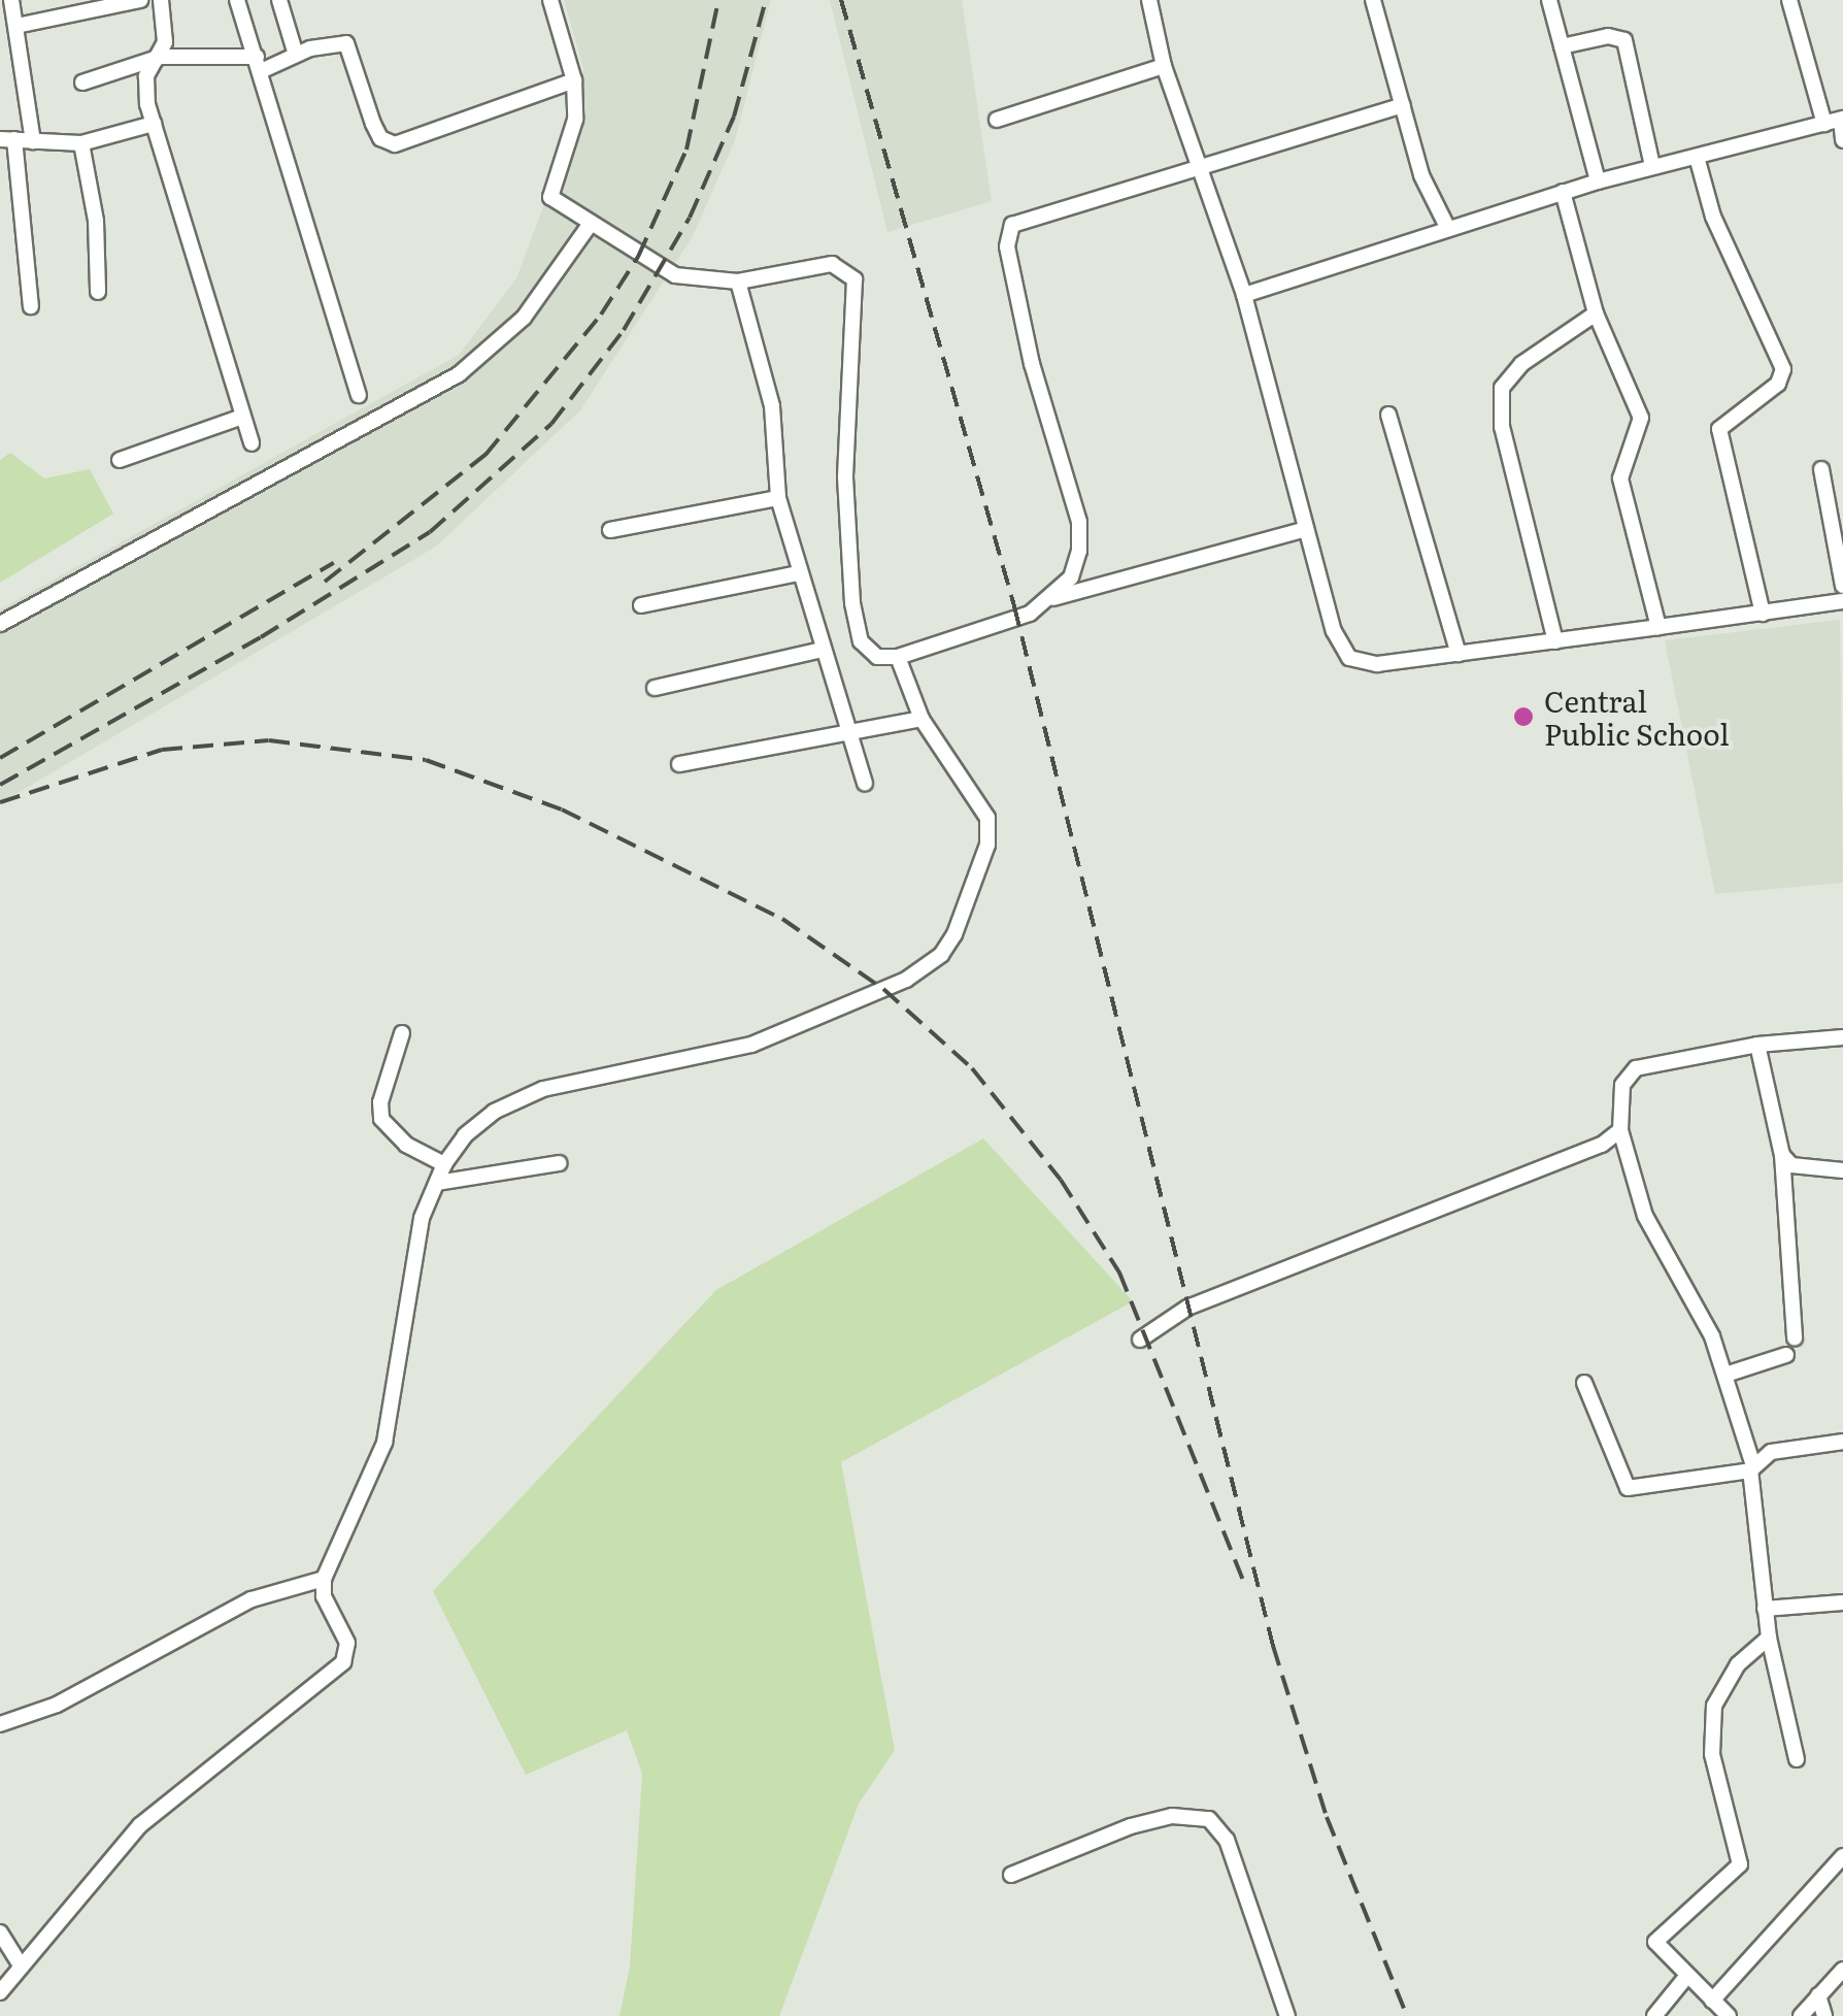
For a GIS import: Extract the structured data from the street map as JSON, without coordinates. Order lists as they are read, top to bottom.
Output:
{
  "places": ["Central Public School"]
}
